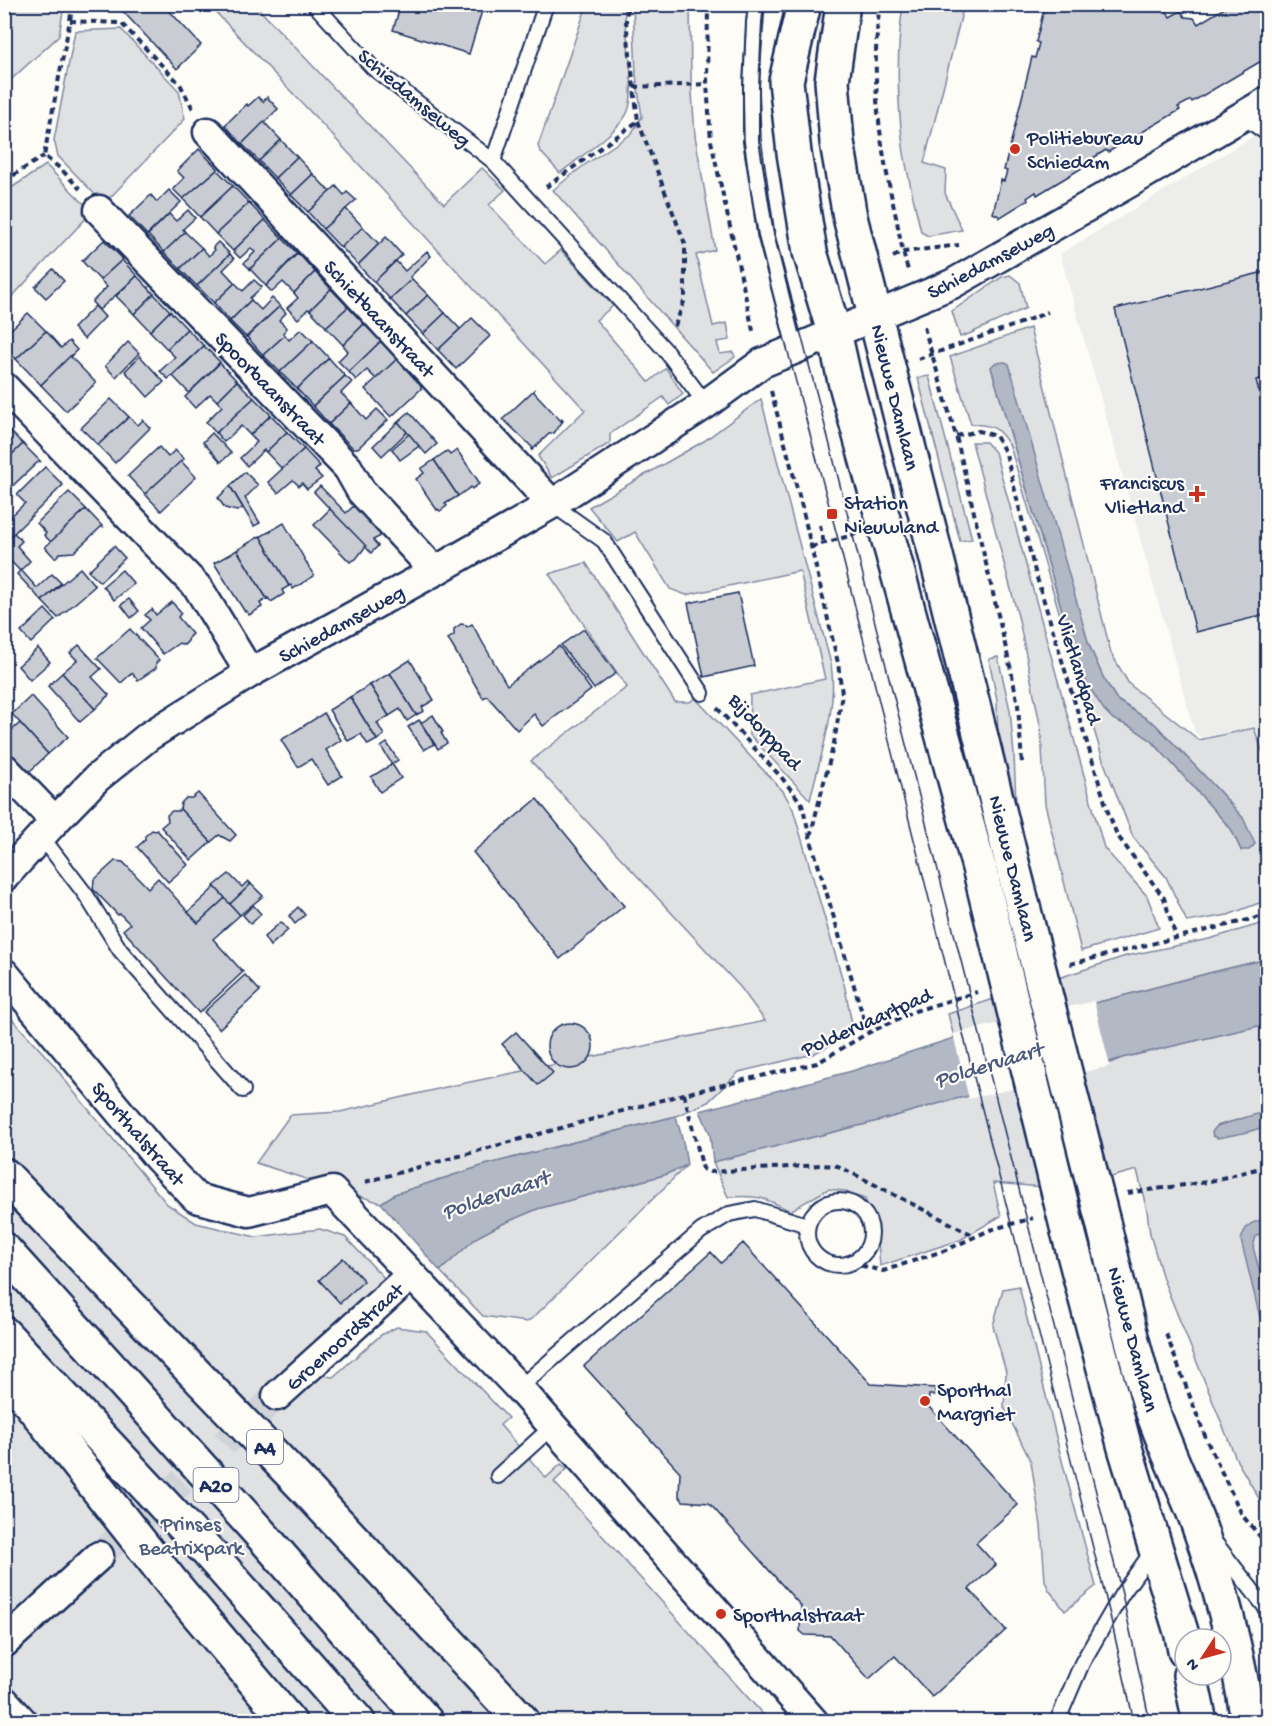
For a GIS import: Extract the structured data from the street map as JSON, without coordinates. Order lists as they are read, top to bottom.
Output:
{
  "streets": {
    "main road": ["Nieuwe Damlaan", "A4", "A20"],
    "street": [
      "Schiedamseweg",
      "Schietbaanstraat",
      "Spoorbaanstraat",
      "Sporthalstraat",
      "Groenoordstraat"
    ],
    "lane": ["Bijdorppad"],
    "path": ["Vlietlandpad", "Poldervaartpad"]
  },
  "crossings": [
    ["Schiedamseweg", "Schietbaanstraat"],
    ["Schiedamseweg", "Spoorbaanstraat"],
    ["Schiedamseweg", "Nieuwe Damlaan"],
    ["Schiedamseweg", "Bijdorppad"],
    ["Schietbaanstraat", "Bijdorppad"],
    ["Nieuwe Damlaan", "Vlietlandpad"],
    ["Bijdorppad", "Poldervaartpad"],
    ["Poldervaartpad", "Sporthalstraat"]
  ],
  "water": ["Poldervaart"],
  "parks": ["Prinses Beatrixpark"],
  "places": {
    "other": ["Politiebureau Schiedam", "Sporthal Margriet", "Sporthalstraat"],
    "health": ["Franciscus Vlietland"],
    "transit": ["Station Nieuwland"]
  },
  "north": "bottom left"
}
